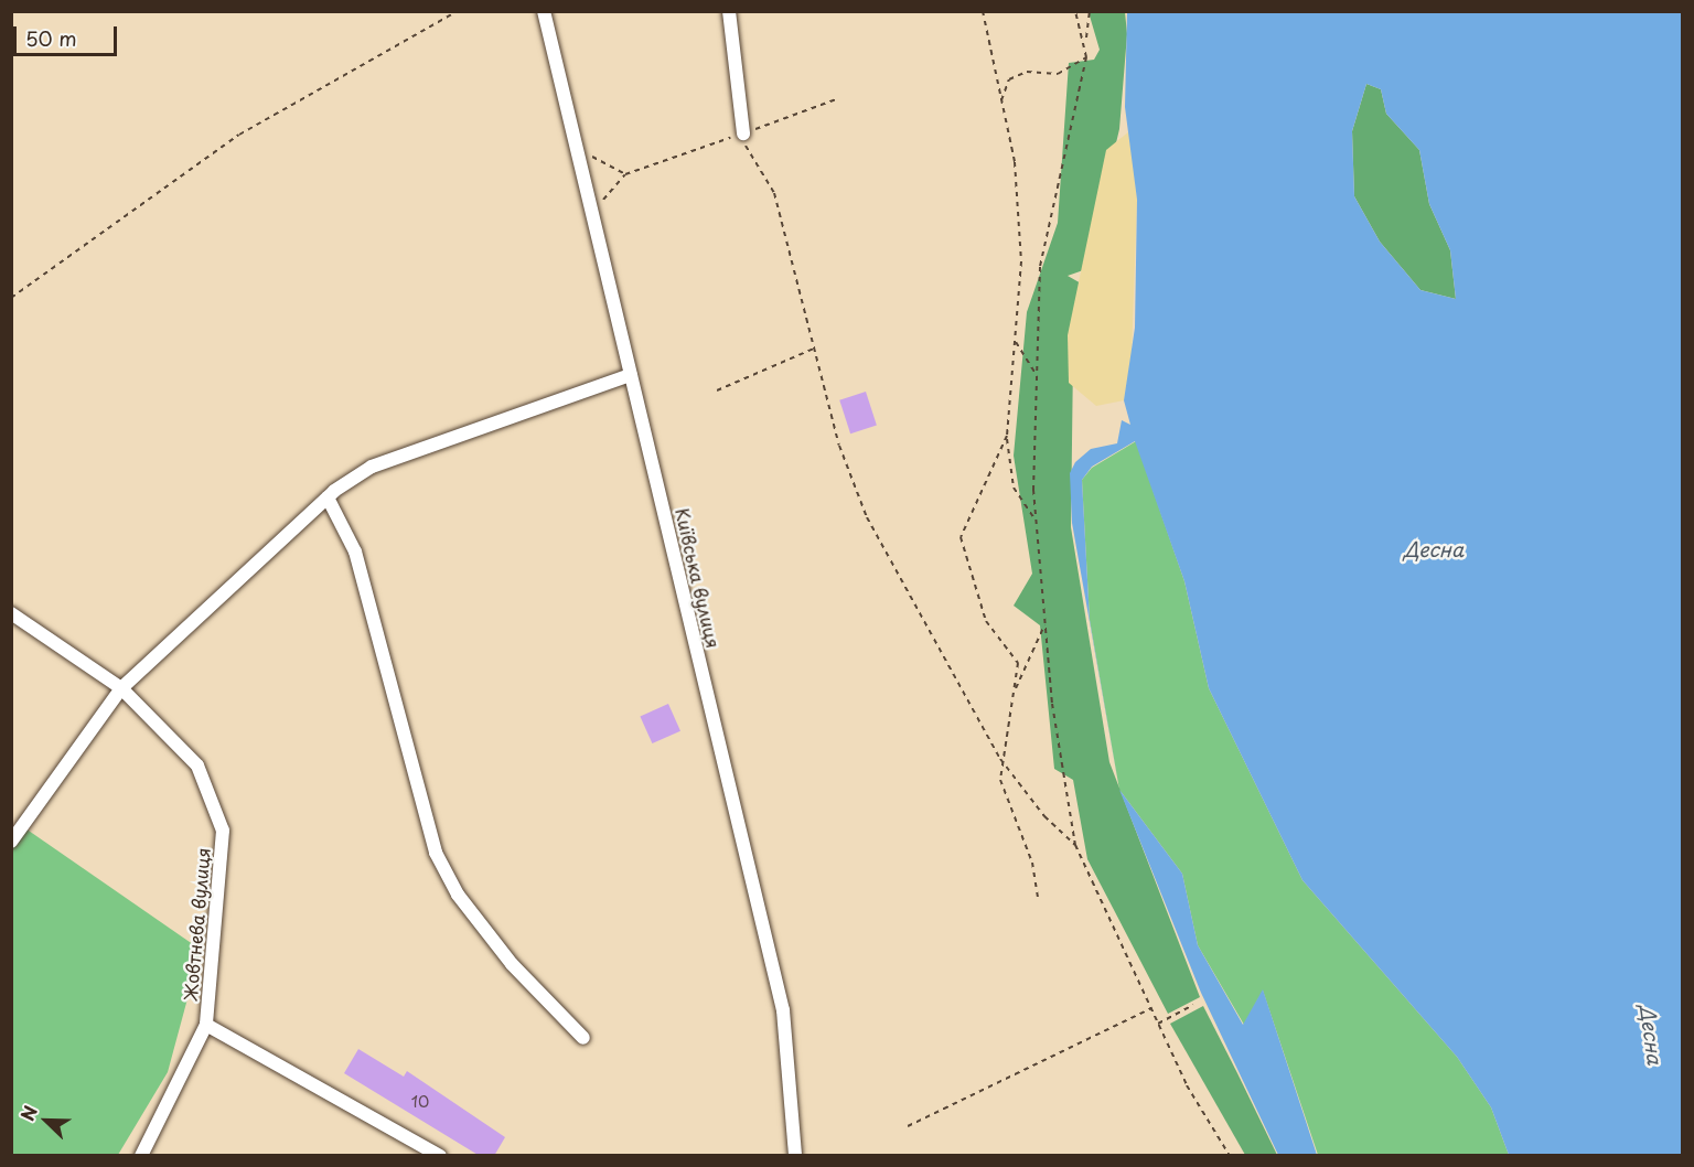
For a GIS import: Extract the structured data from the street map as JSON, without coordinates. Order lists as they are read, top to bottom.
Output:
{
  "streets": {
    "street": ["Київська вулиця", "Жовтнева вулиця"]
  },
  "water": ["Десна"],
  "house_numbers": ["10"],
  "scale_bar": "50 m",
  "north": "top left"
}
